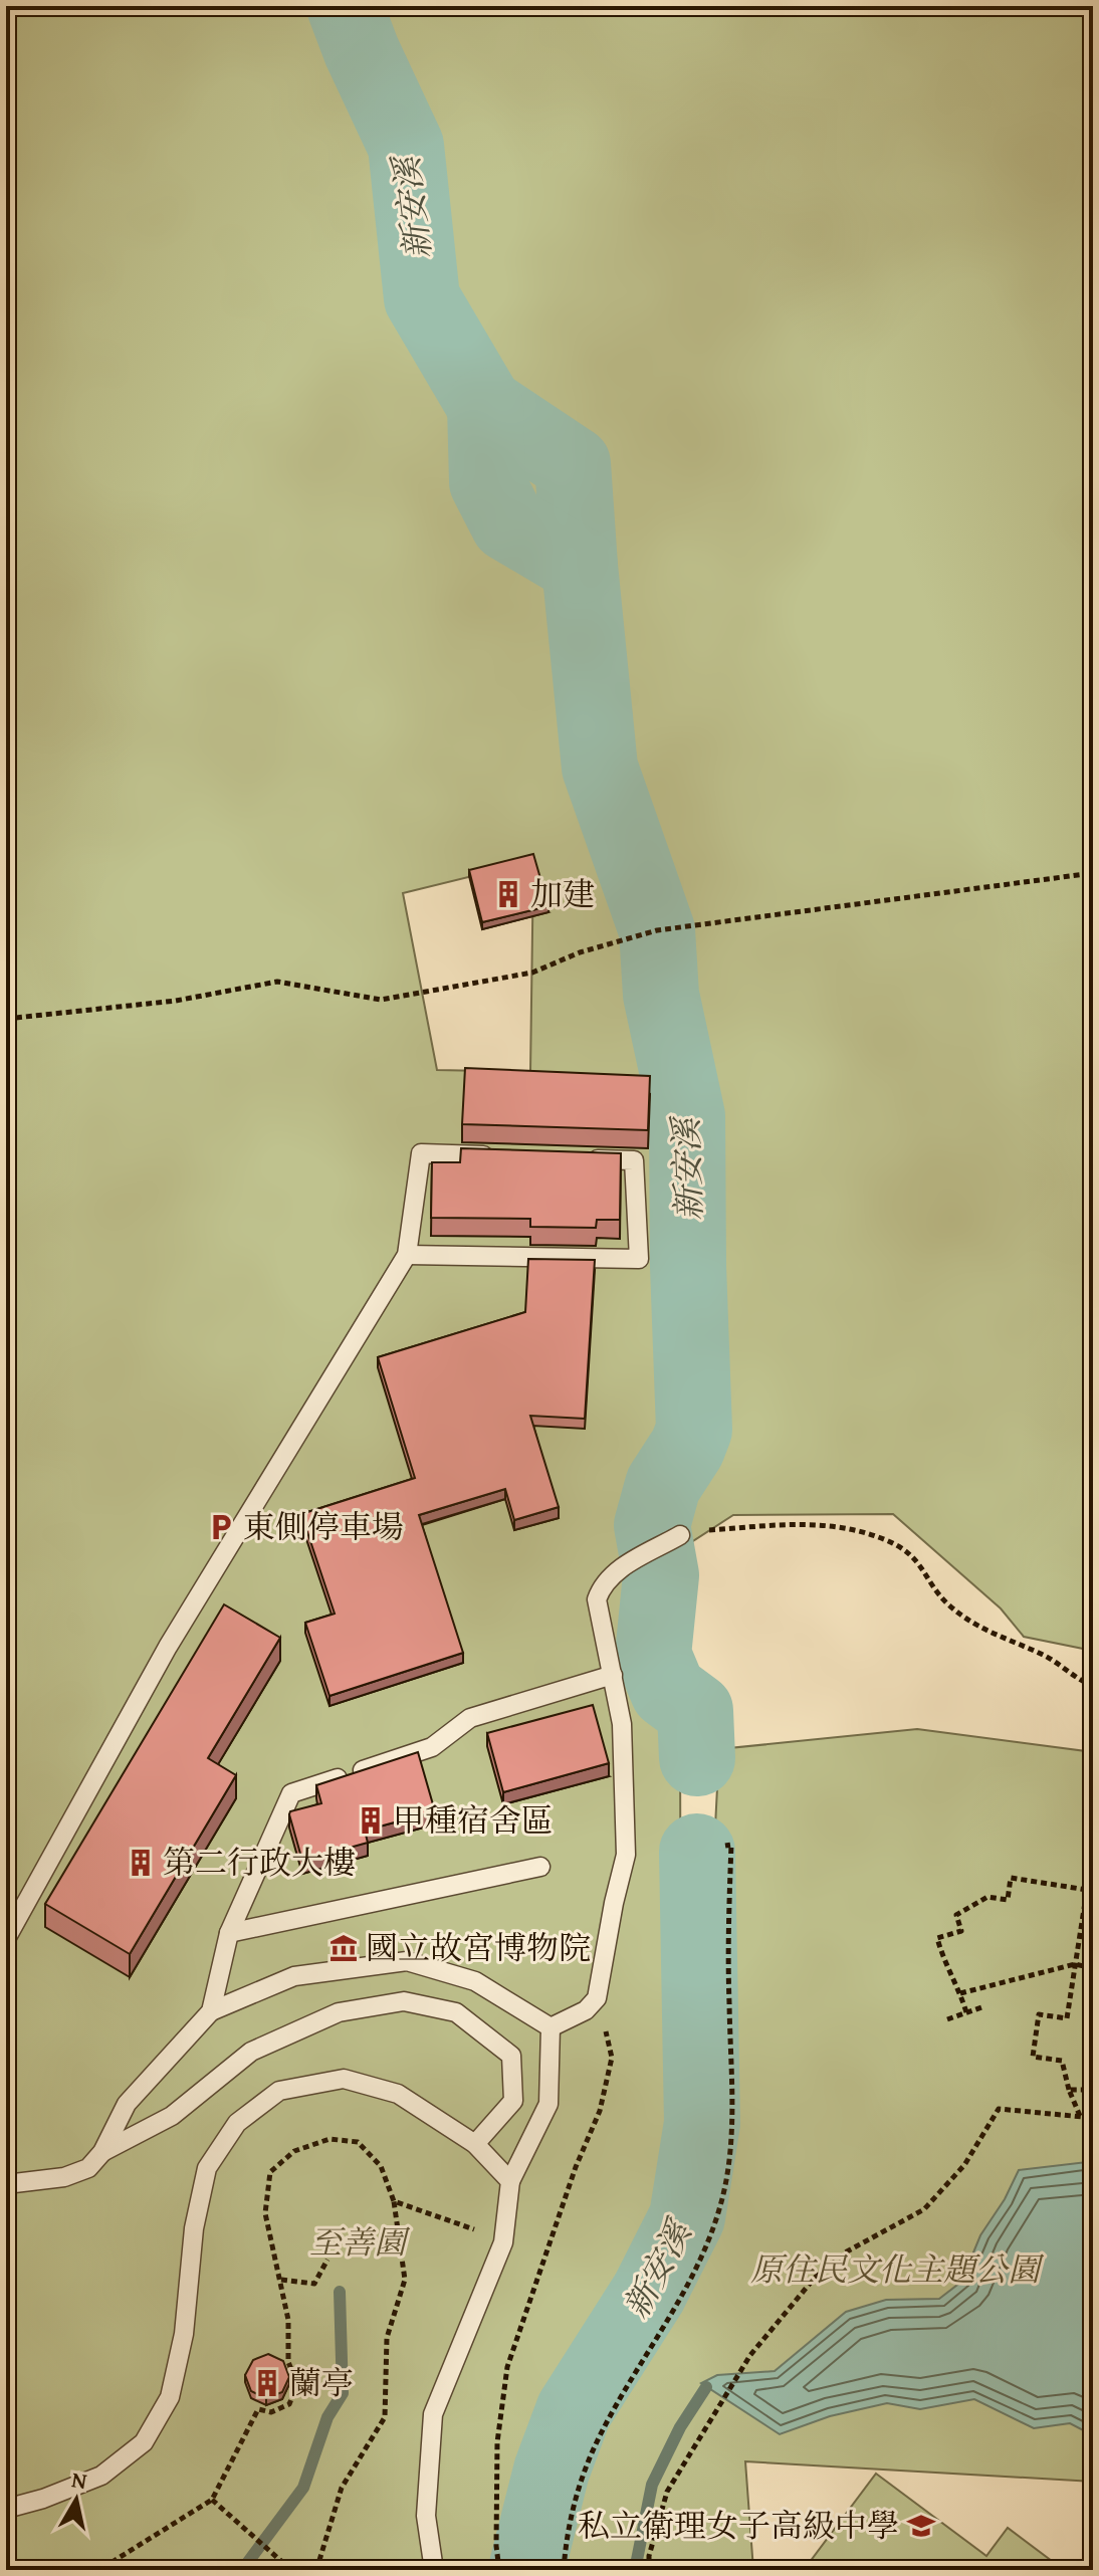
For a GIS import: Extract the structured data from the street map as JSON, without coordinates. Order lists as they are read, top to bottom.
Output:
{
  "water": ["新安溪"],
  "parks": ["至善園", "原住民文化主題公園"],
  "places": {
    "building": [
      "加建",
      "甲種宿舍區",
      "第二行政大樓",
      "蘭亭"
    ],
    "parking": ["東側停車場"],
    "museum": ["國立故宮博物院"],
    "school or university": ["私立衛理女子高級中學"]
  },
  "north": "top"
}
